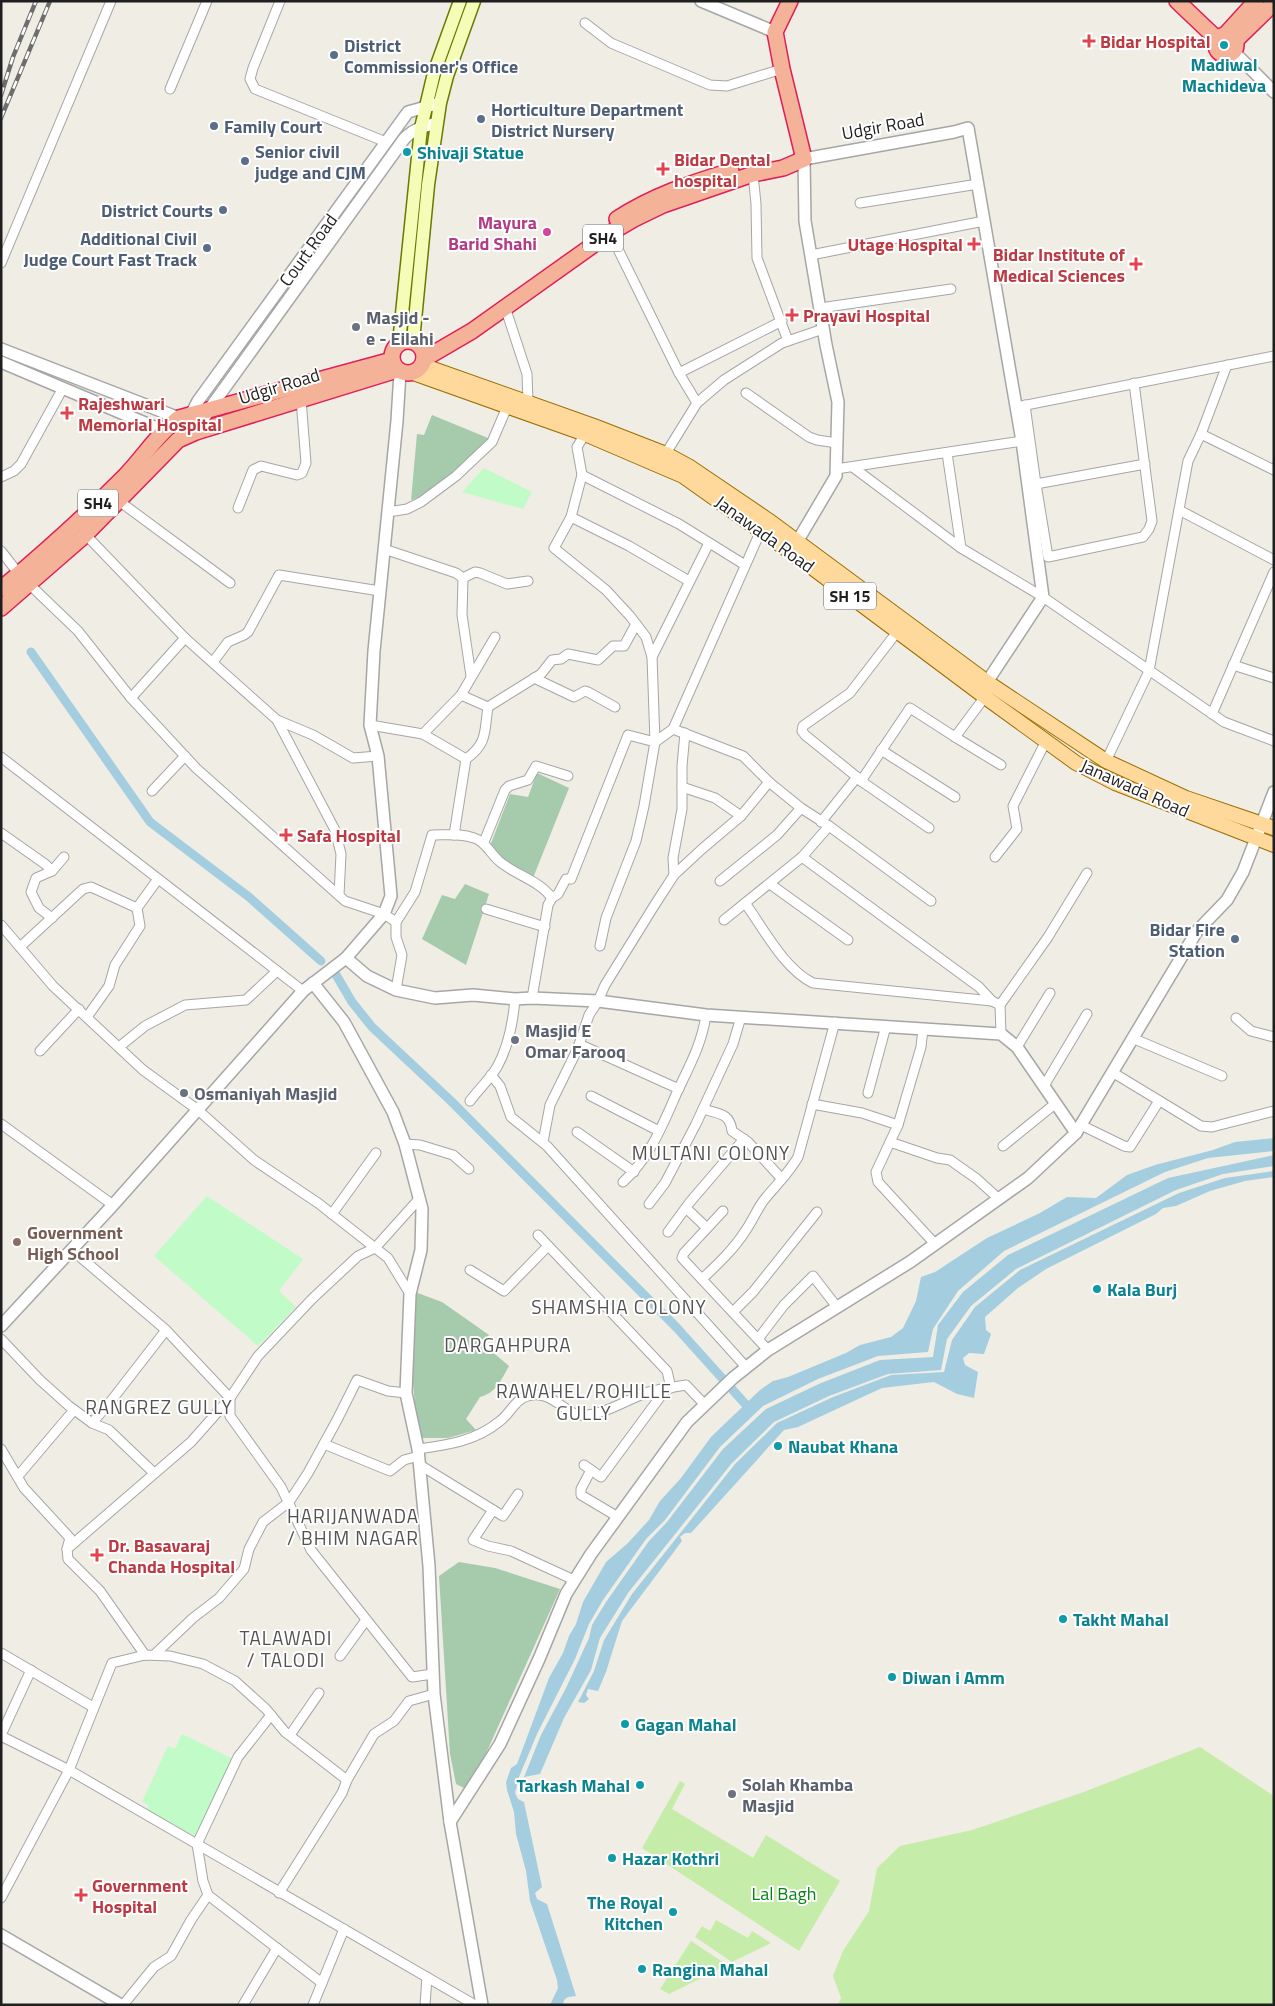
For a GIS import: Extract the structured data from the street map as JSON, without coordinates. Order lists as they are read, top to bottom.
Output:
{
  "streets": {
    "highway": ["Udgir Road", "SH4"],
    "main road": ["Janawada Road", "SH 15"],
    "street": ["Court Road"]
  },
  "crossings": [
    ["Udgir Road", "Court Road"],
    ["Udgir Road", "Janawada Road"]
  ],
  "districts": [
    "MULTANI COLONY",
    "SHAMSHIA COLONY",
    "DARGAHPURA",
    "RAWAHEL/ROHILLE GULLY",
    "RANGREZ GULLY",
    "HARIJANWADA / BHIM NAGAR",
    "TALAWADI / TALODI"
  ],
  "parks": ["Lal Bagh"],
  "places": {
    "health": [
      "Bidar Hospital",
      "Bidar Dental hospital",
      "Utage Hospital",
      "Bidar Institute of Medical Sciences",
      "Prayavi Hospital",
      "Rajeshwari Memorial Hospital",
      "Safa Hospital",
      "Dr. Basavaraj Chanda Hospital",
      "Government Hospital"
    ],
    "other": [
      "Madiwal Machideva",
      "District Commissioner's Office",
      "Horticulture Department District Nursery",
      "Family Court",
      "Shivaji Statue",
      "Senior civil judge and CJM",
      "District Courts",
      "Mayura Barid Shahi",
      "Additional Civil Judge Court Fast Track",
      "Masjid - e - Eilahi",
      "Bidar Fire Station",
      "Masjid E Omar Farooq",
      "Osmaniyah Masjid",
      "Government High School",
      "Kala Burj",
      "Naubat Khana",
      "Takht Mahal",
      "Diwan i Amm",
      "Gagan Mahal",
      "Tarkash Mahal",
      "Solah Khamba Masjid",
      "Hazar Kothri",
      "The Royal Kitchen",
      "Rangina Mahal"
    ]
  }
}
